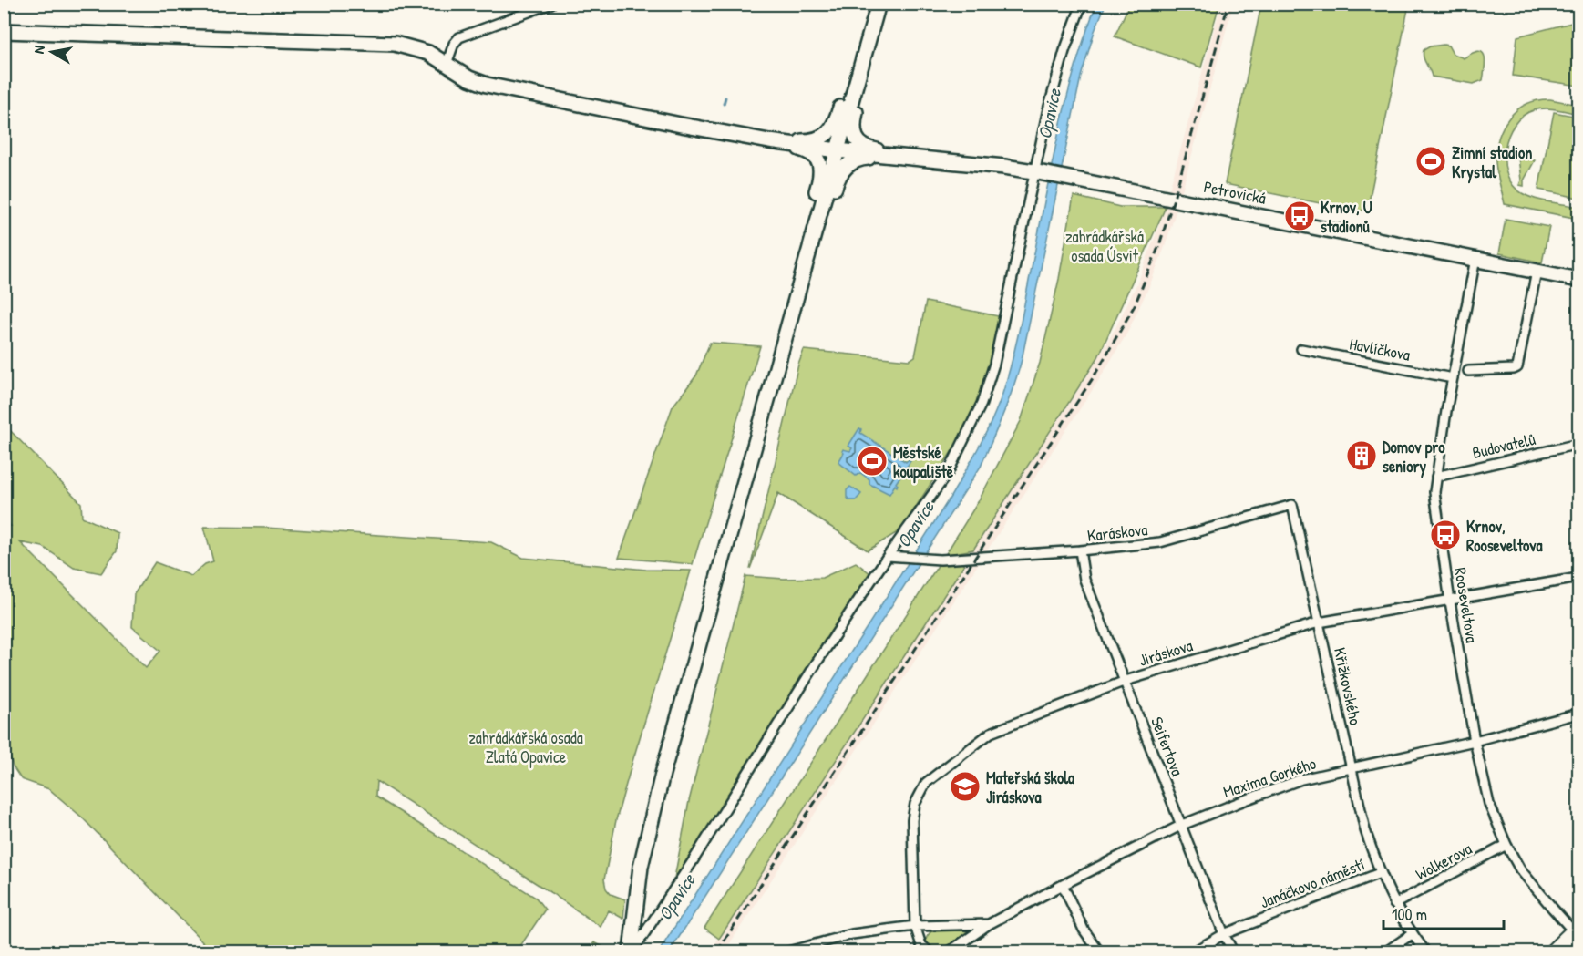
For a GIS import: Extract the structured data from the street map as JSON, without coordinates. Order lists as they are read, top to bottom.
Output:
{
  "streets": {
    "main road": ["Petrovická"],
    "street": [
      "Havlíčkova",
      "Budovatelů",
      "Karáskova",
      "Rooseveltova",
      "Jiráskova",
      "Křižkovského",
      "Seifertova",
      "Maxima Gorkého",
      "Wolkerova",
      "Janáčkovo náměstí"
    ]
  },
  "crossings": [
    ["Petrovická", "Rooseveltova"],
    ["Havlíčkova", "Rooseveltova"],
    ["Budovatelů", "Rooseveltova"],
    ["Karáskova", "Křižkovského"],
    ["Karáskova", "Seifertova"],
    ["Rooseveltova", "Jiráskova"],
    ["Rooseveltova", "Maxima Gorkého"],
    ["Rooseveltova", "Wolkerova"],
    ["Jiráskova", "Křižkovského"],
    ["Jiráskova", "Seifertova"],
    ["Jiráskova", "Maxima Gorkého"],
    ["Křižkovského", "Maxima Gorkého"],
    ["Křižkovského", "Janáčkovo náměstí"],
    ["Seifertova", "Maxima Gorkého"],
    ["Seifertova", "Janáčkovo náměstí"],
    ["Wolkerova", "Janáčkovo náměstí"]
  ],
  "water": ["Opavice"],
  "parks": ["zahrádkářská osada Úsvit", "zahrádkářská osada Zlatá Opavice"],
  "places": {
    "sports": ["Zimní stadion Krystal", "Městské koupaliště"],
    "bus stop": ["Krnov, U stadionů", "Krnov, Rooseveltova"],
    "building": ["Domov pro seniory"],
    "school or university": ["Mateřská škola Jiráskova"]
  },
  "scale_bar": "100 m",
  "north": "left"
}
